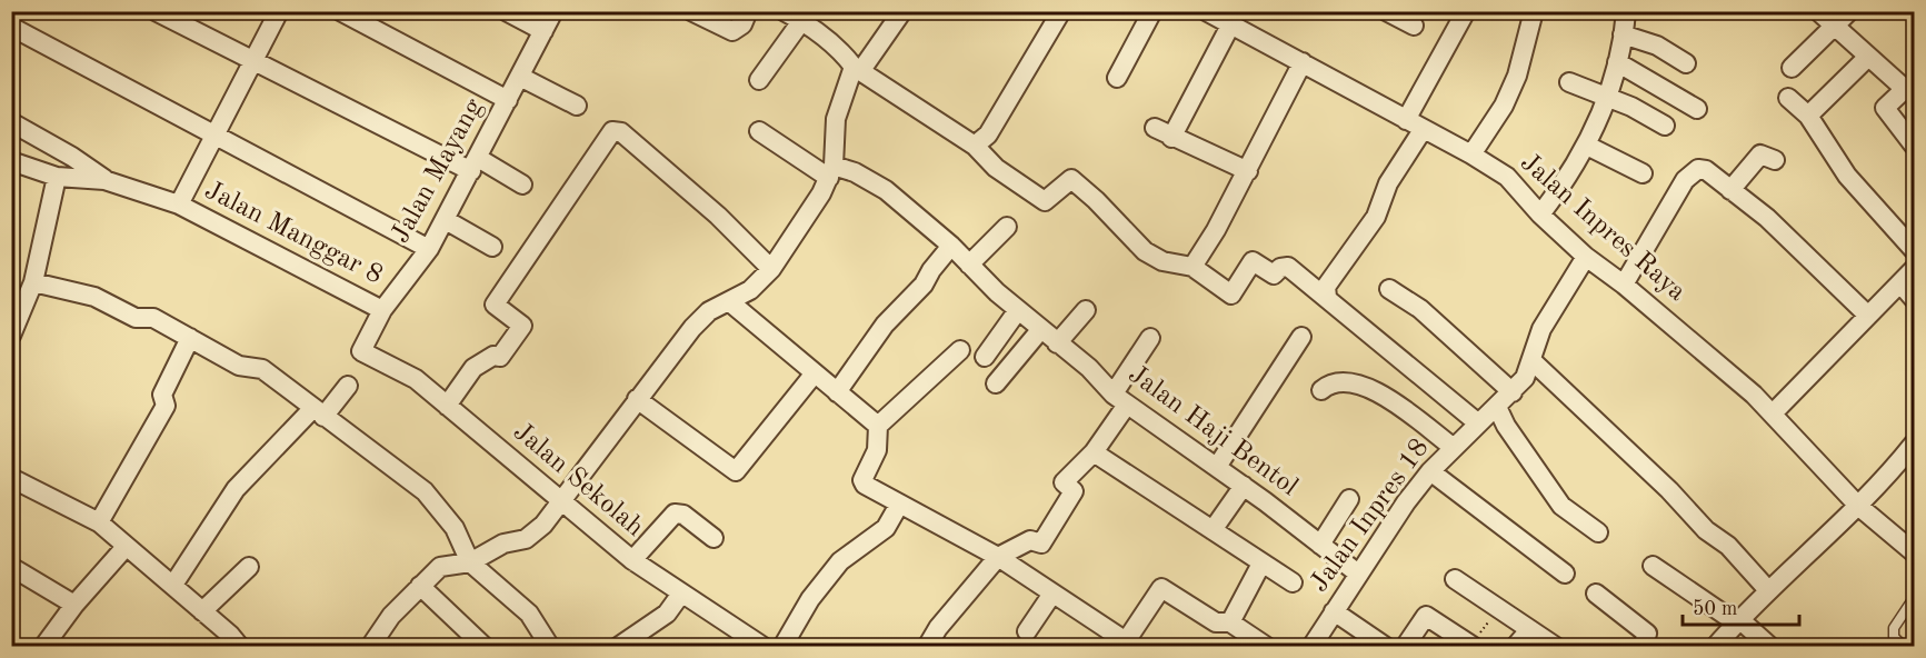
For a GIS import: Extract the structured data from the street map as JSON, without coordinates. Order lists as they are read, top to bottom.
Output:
{
  "streets": {
    "street": [
      "Jalan Mayang",
      "Jalan Inpres Raya",
      "Jalan Manggar 8",
      "Jalan Haji Bentol",
      "Jalan Sekolah",
      "Jalan Inpres 18"
    ]
  },
  "crossings": [
    ["Jalan Mayang", "Jalan Manggar 8"],
    ["Jalan Mayang", "Jalan Sekolah"],
    ["Jalan Inpres Raya", "Jalan Inpres 18"],
    ["Jalan Haji Bentol", "Jalan Inpres 18"]
  ],
  "scale_bar": "50 m"
}
